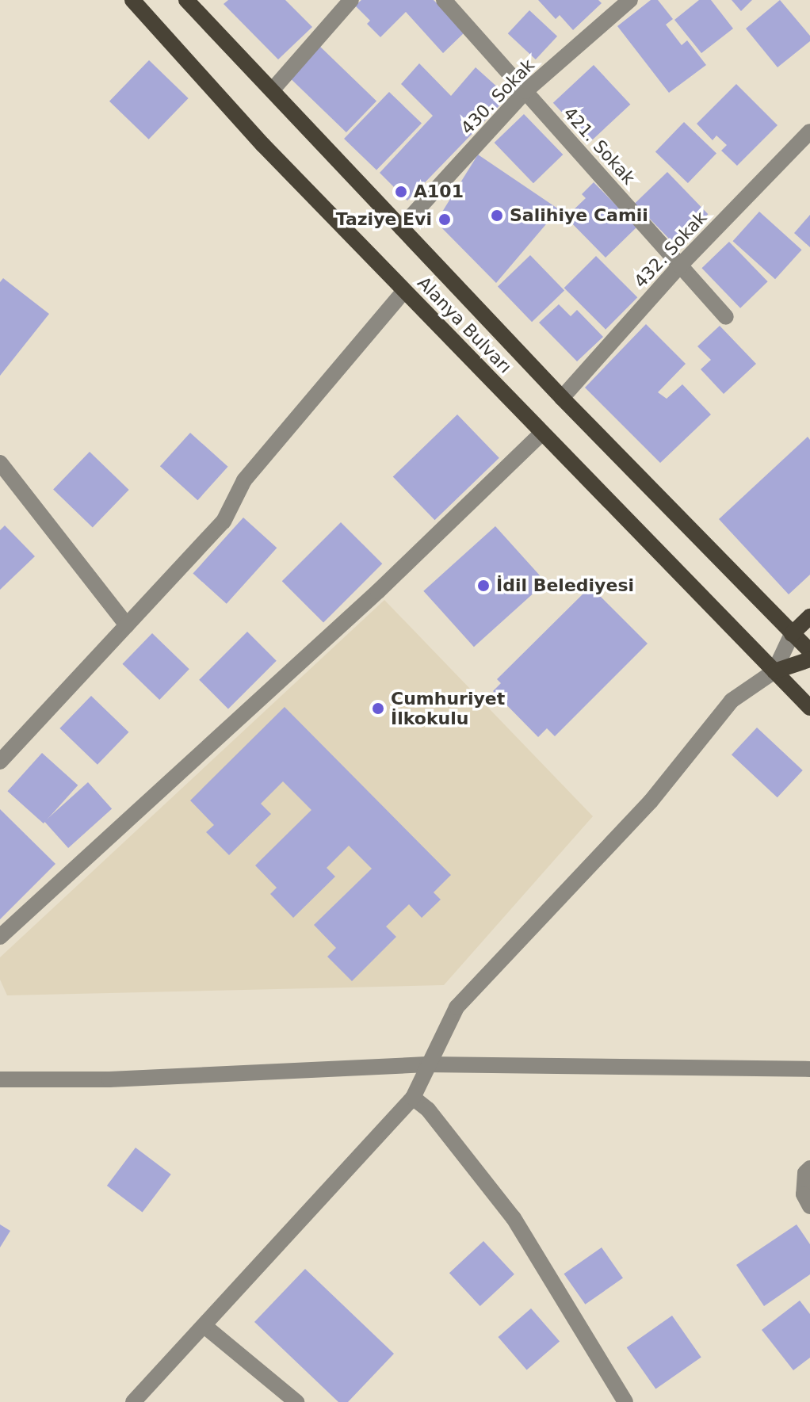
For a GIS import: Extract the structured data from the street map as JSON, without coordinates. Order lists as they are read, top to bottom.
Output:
{
  "streets": {
    "main road": ["Alanya Bulvarı"],
    "street": ["430. Sokak", "421. Sokak", "432. Sokak"]
  },
  "crossings": [
    ["430. Sokak", "421. Sokak"],
    ["430. Sokak", "Alanya Bulvarı"],
    ["421. Sokak", "432. Sokak"],
    ["432. Sokak", "Alanya Bulvarı"]
  ],
  "places": [
    "A101",
    "Salihiye Camii",
    "Taziye Evi",
    "İdil Belediyesi",
    "Cumhuriyet İlkokulu"
  ]
}
